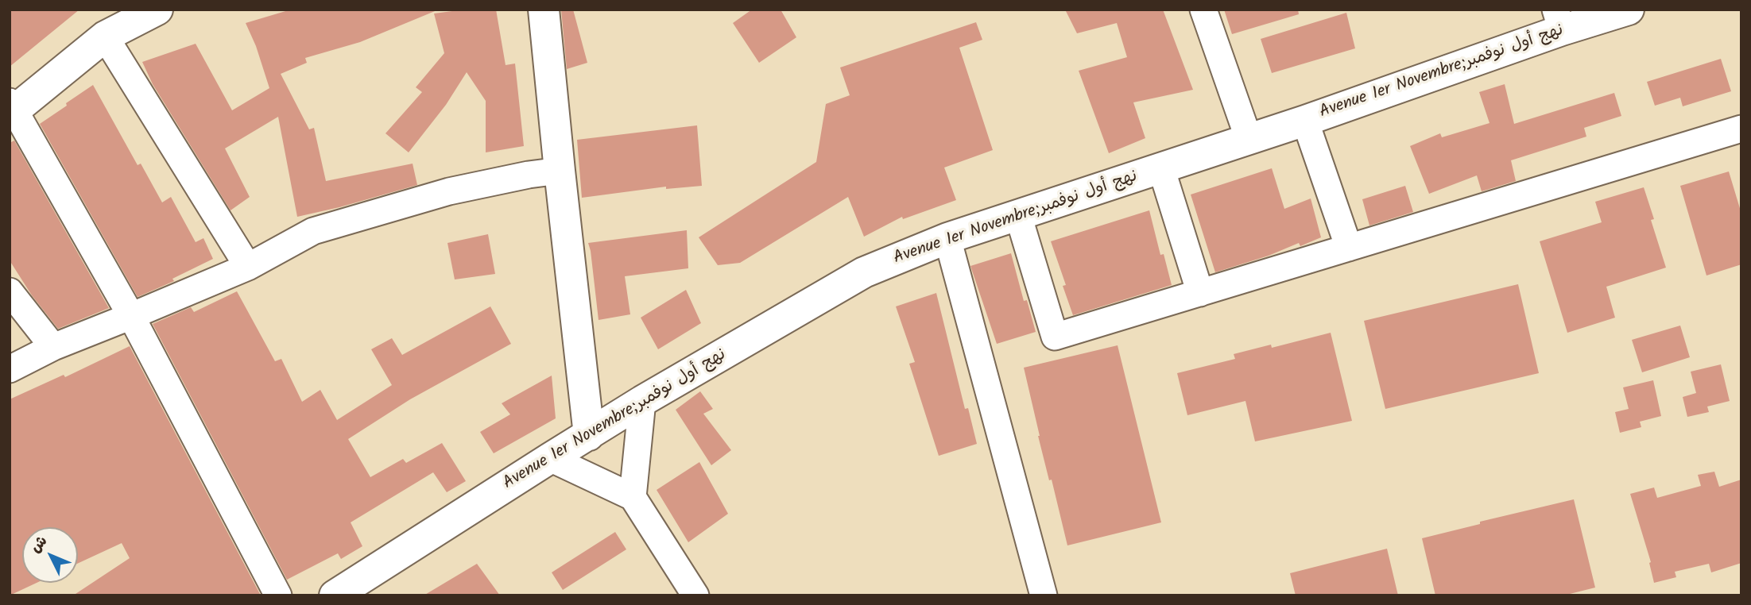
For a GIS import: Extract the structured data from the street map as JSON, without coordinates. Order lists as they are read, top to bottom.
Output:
{
  "streets": {
    "main road": ["Avenue 1er Novembre;نهج أول نوفمبر"]
  },
  "north": "top left"
}
